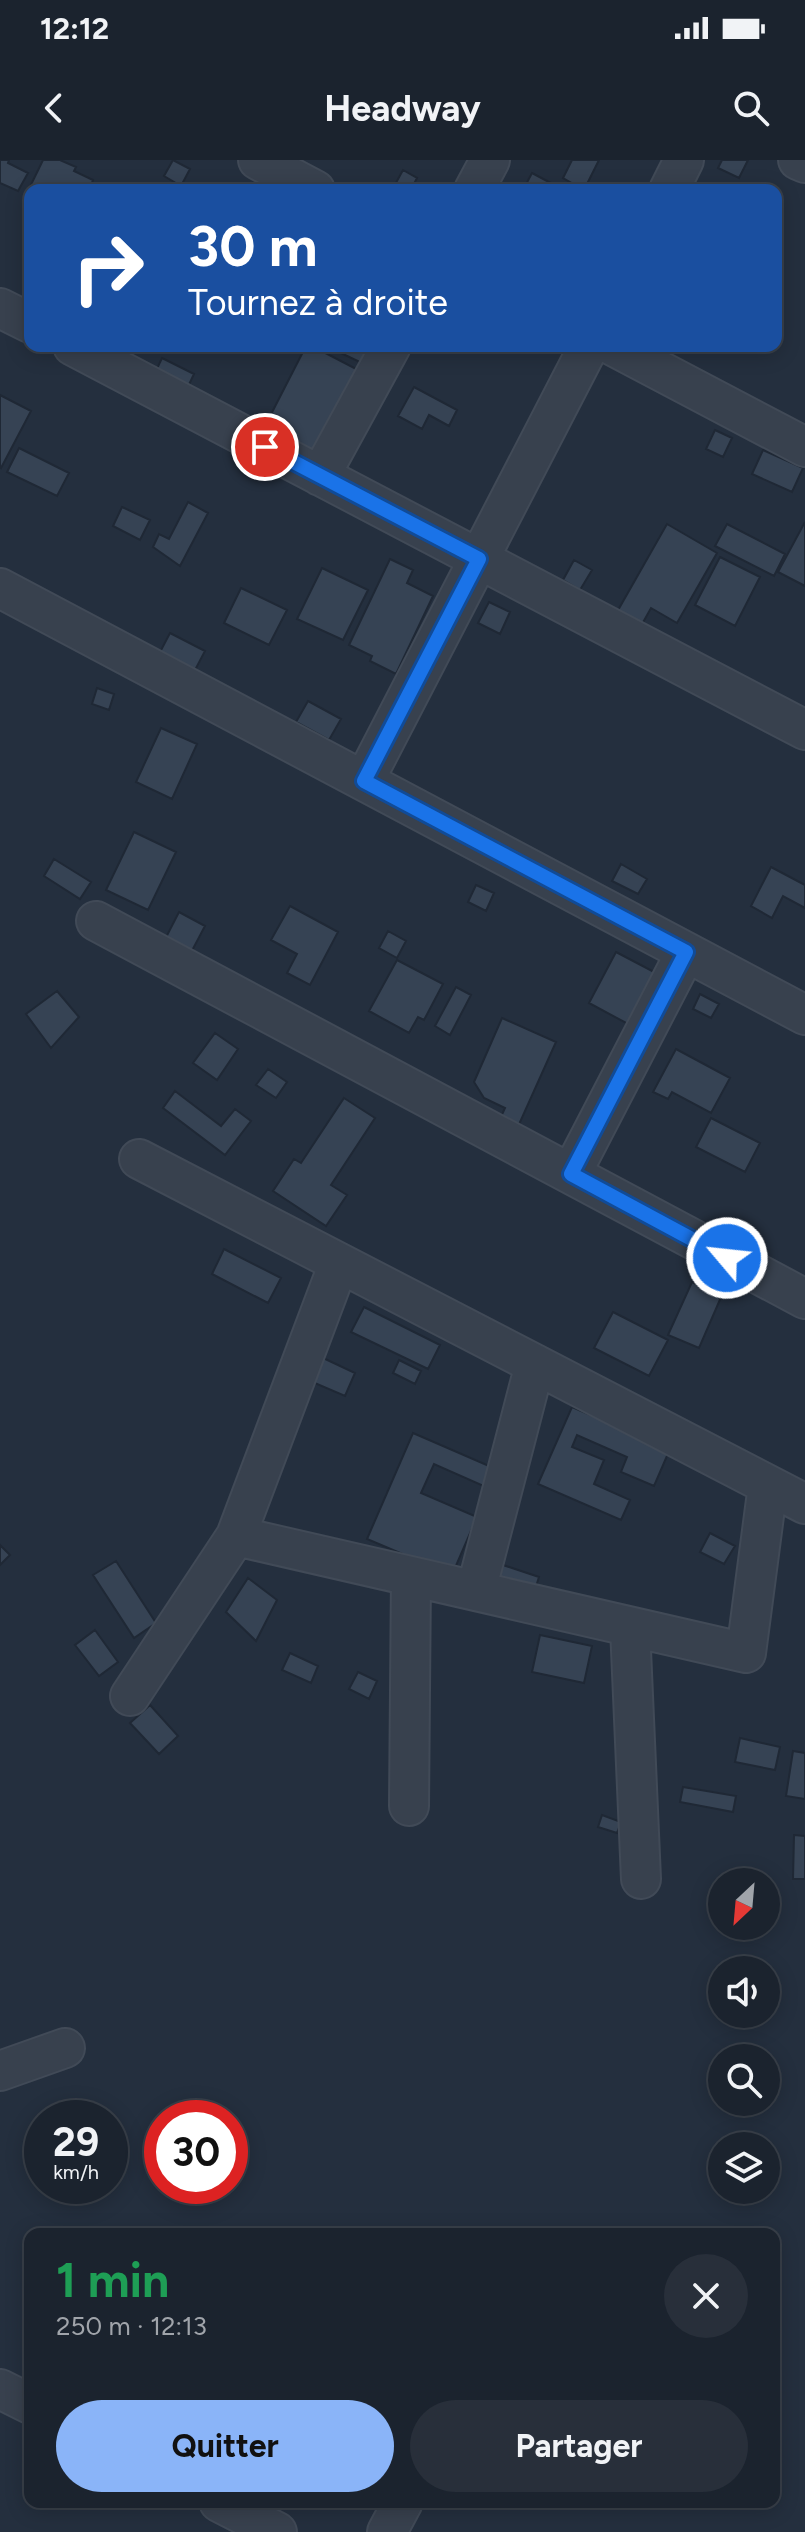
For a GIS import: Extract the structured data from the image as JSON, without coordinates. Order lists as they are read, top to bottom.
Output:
{
  "north": "bottom left",
  "page": {
    "status": "12:12",
    "header": "Headway",
    "turn": ["30 m", "Tournez à droite"],
    "speed": "29 km/h",
    "limit": "30",
    "heading": ["1 min", "250 m · 12:13"],
    "buttons": ["Quitter", "Partager"]
  }
}
